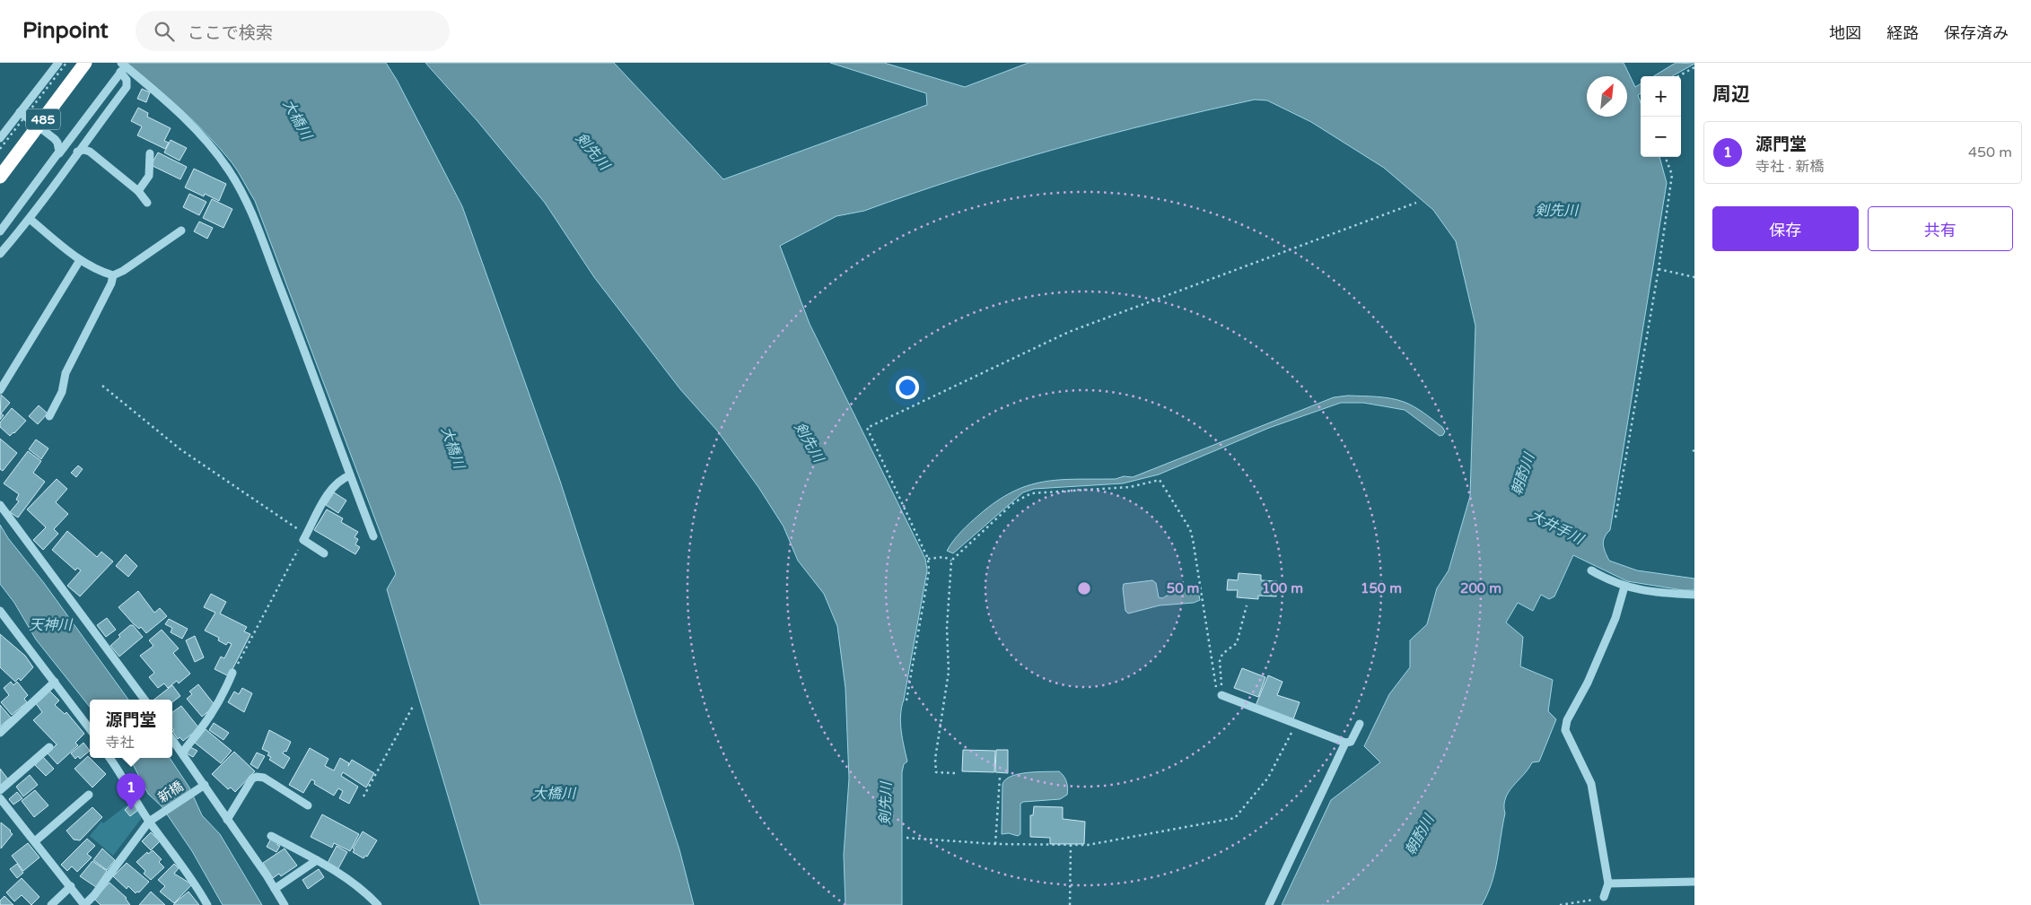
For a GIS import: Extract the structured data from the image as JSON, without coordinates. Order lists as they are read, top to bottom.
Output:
{
  "streets": {
    "highway": ["485"],
    "street": ["新橋"]
  },
  "water": [
    "大橋川",
    "剣先川",
    "朝酌川",
    "大井手川",
    "天神川"
  ],
  "north": "top right",
  "page": {
    "header": "Pinpoint",
    "search": "ここで検索",
    "nav": ["地図", "経路", "保存済み"],
    "heading": "周辺",
    "map_buttons": ["+", "−"],
    "list": [
      {
        "mark": "1",
        "name": "源門堂",
        "note": "寺社 · 新橋",
        "value": "450 m"
      }
    ],
    "buttons": ["保存", "共有"],
    "popup": ["源門堂", "寺社"],
    "pins": "1"
  },
  "rings": [
    "50 m",
    "100 m",
    "150 m",
    "200 m"
  ]
}
